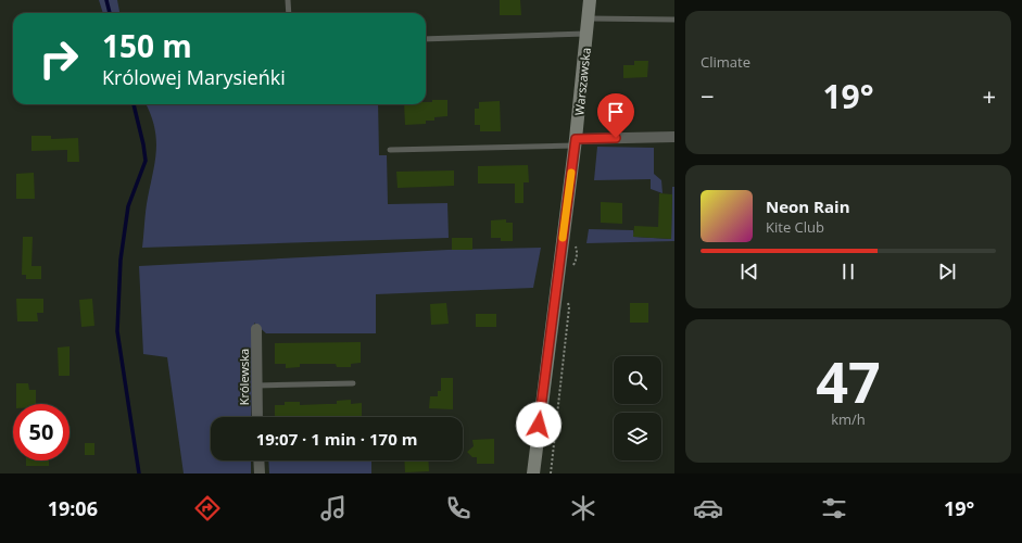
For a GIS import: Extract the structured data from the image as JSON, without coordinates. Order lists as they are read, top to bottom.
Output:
{
  "streets": {
    "main road": ["Warszawska"],
    "street": ["Królewska"]
  },
  "page": {
    "tile": [
      "Climate",
      ["47", "km/h"]
    ],
    "turn": ["150 m", "Królowej Marysieńki"],
    "heat": ["−", "19°", "+"],
    "song": ["Neon Rain", "Kite Club"],
    "limit": "50",
    "trip": "19:07 · 1 min · 170 m",
    "tabs": ["19:06", "19°"]
  }
}
